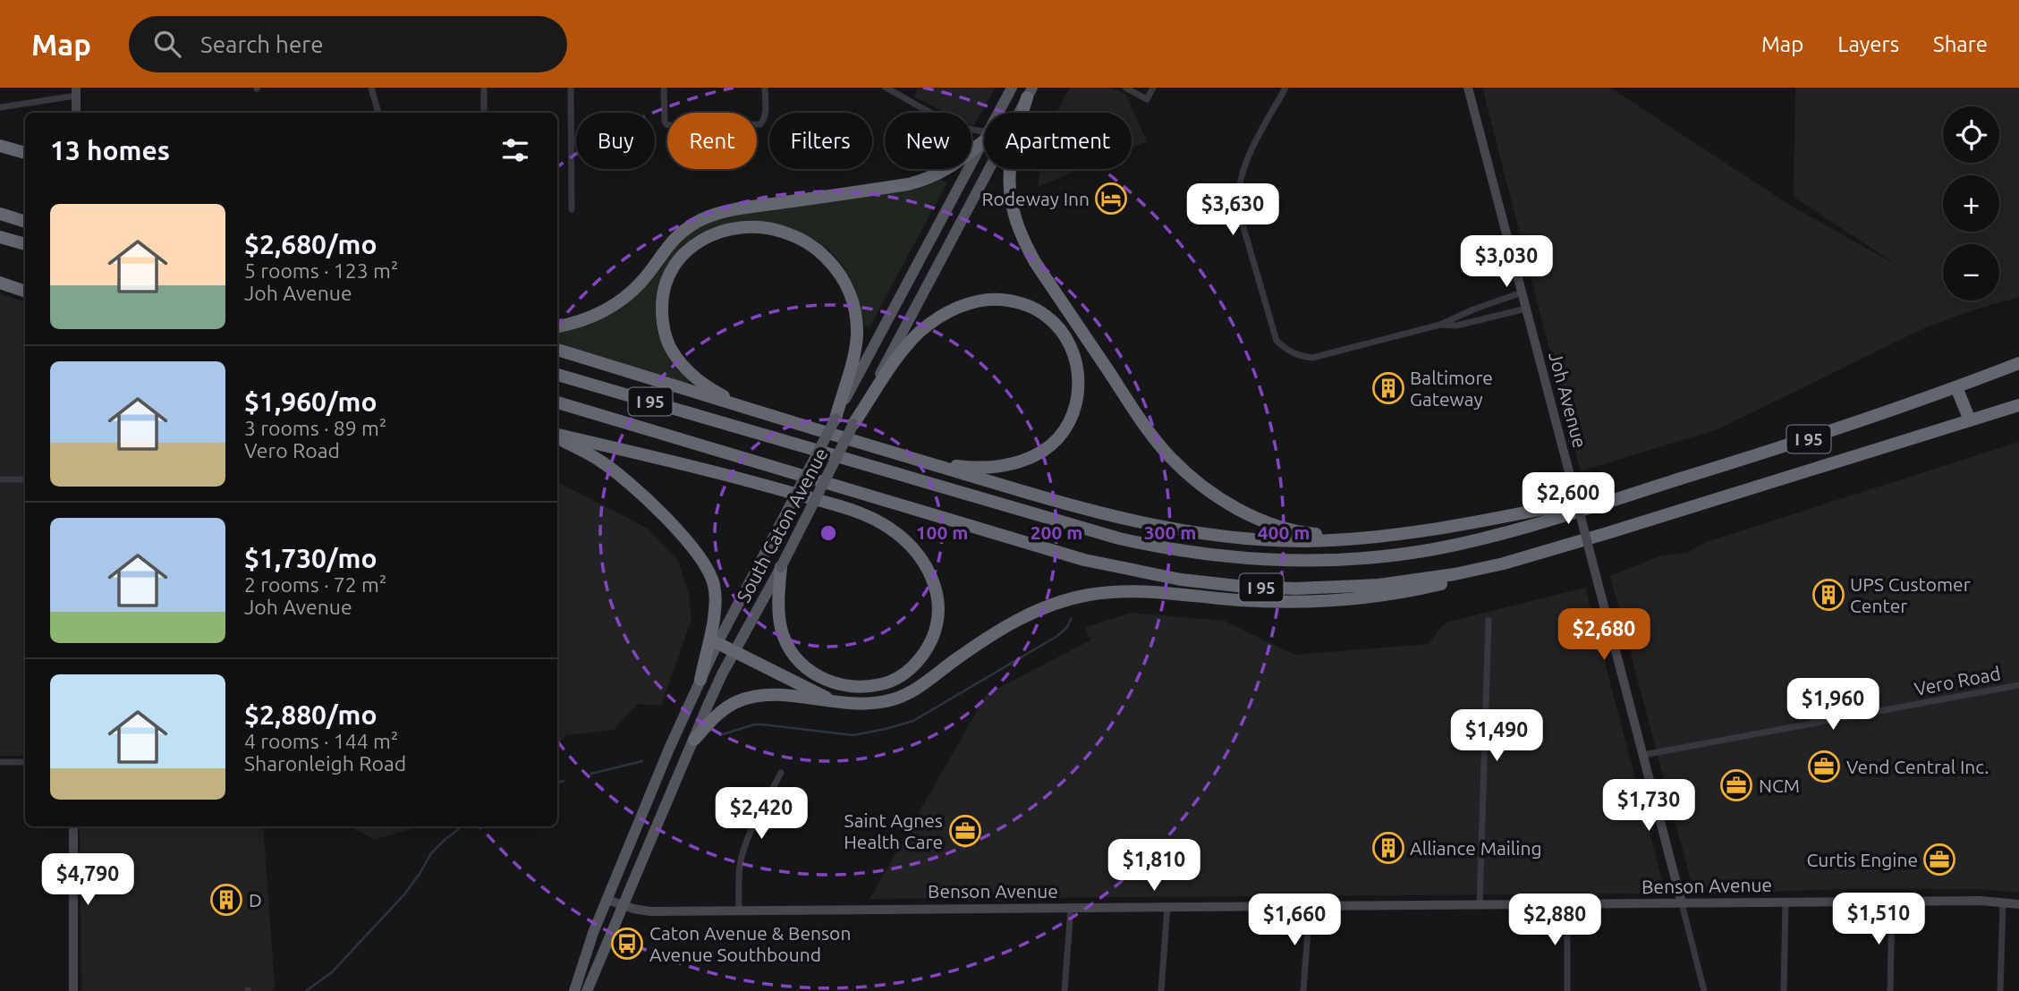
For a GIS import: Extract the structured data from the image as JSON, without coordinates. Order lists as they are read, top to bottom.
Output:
{
  "streets": {
    "highway": ["I 95"],
    "main road": ["South Caton Avenue"],
    "street": ["Joh Avenue", "Vero Road", "Benson Avenue"]
  },
  "crossings": [
    ["Joh Avenue", "Vero Road"],
    ["Joh Avenue", "Benson Avenue"],
    ["South Caton Avenue", "Benson Avenue"]
  ],
  "places": {
    "hotel": ["Rodeway Inn"],
    "building": [
      "Baltimore Gateway",
      "UPS Customer Center",
      "Alliance Mailing",
      "D"
    ],
    "office": [
      "Vend Central Inc.",
      "NCM",
      "Saint Agnes Health Care",
      "Curtis Engine"
    ],
    "bus stop": ["Caton Avenue & Benson Avenue Southbound"]
  },
  "page": {
    "header": "Map",
    "search": "Search here",
    "nav": ["Map", "Layers", "Share"],
    "map_buttons": ["+", "−"],
    "chip": [
      "Buy",
      "Rent",
      "Filters",
      "New",
      "Apartment"
    ],
    "heading": "13 homes",
    "price": [
      "$3,630",
      "$3,030",
      "$2,600",
      "$2,680",
      "$1,960",
      "$1,490",
      "$1,730",
      "$2,420",
      "$1,810",
      "$4,790",
      "$1,510",
      "$1,660",
      "$2,880"
    ],
    "list": [
      {
        "name": "$2,680/mo",
        "note": "5 rooms · 123 m² · Joh Avenue"
      },
      {
        "name": "$1,960/mo",
        "note": "3 rooms · 89 m² · Vero Road"
      },
      {
        "name": "$1,730/mo",
        "note": "2 rooms · 72 m² · Joh Avenue"
      },
      {
        "name": "$2,880/mo",
        "note": "4 rooms · 144 m² · Sharonleigh Road"
      }
    ]
  },
  "rings": [
    "100 m",
    "200 m",
    "300 m",
    "400 m"
  ]
}
